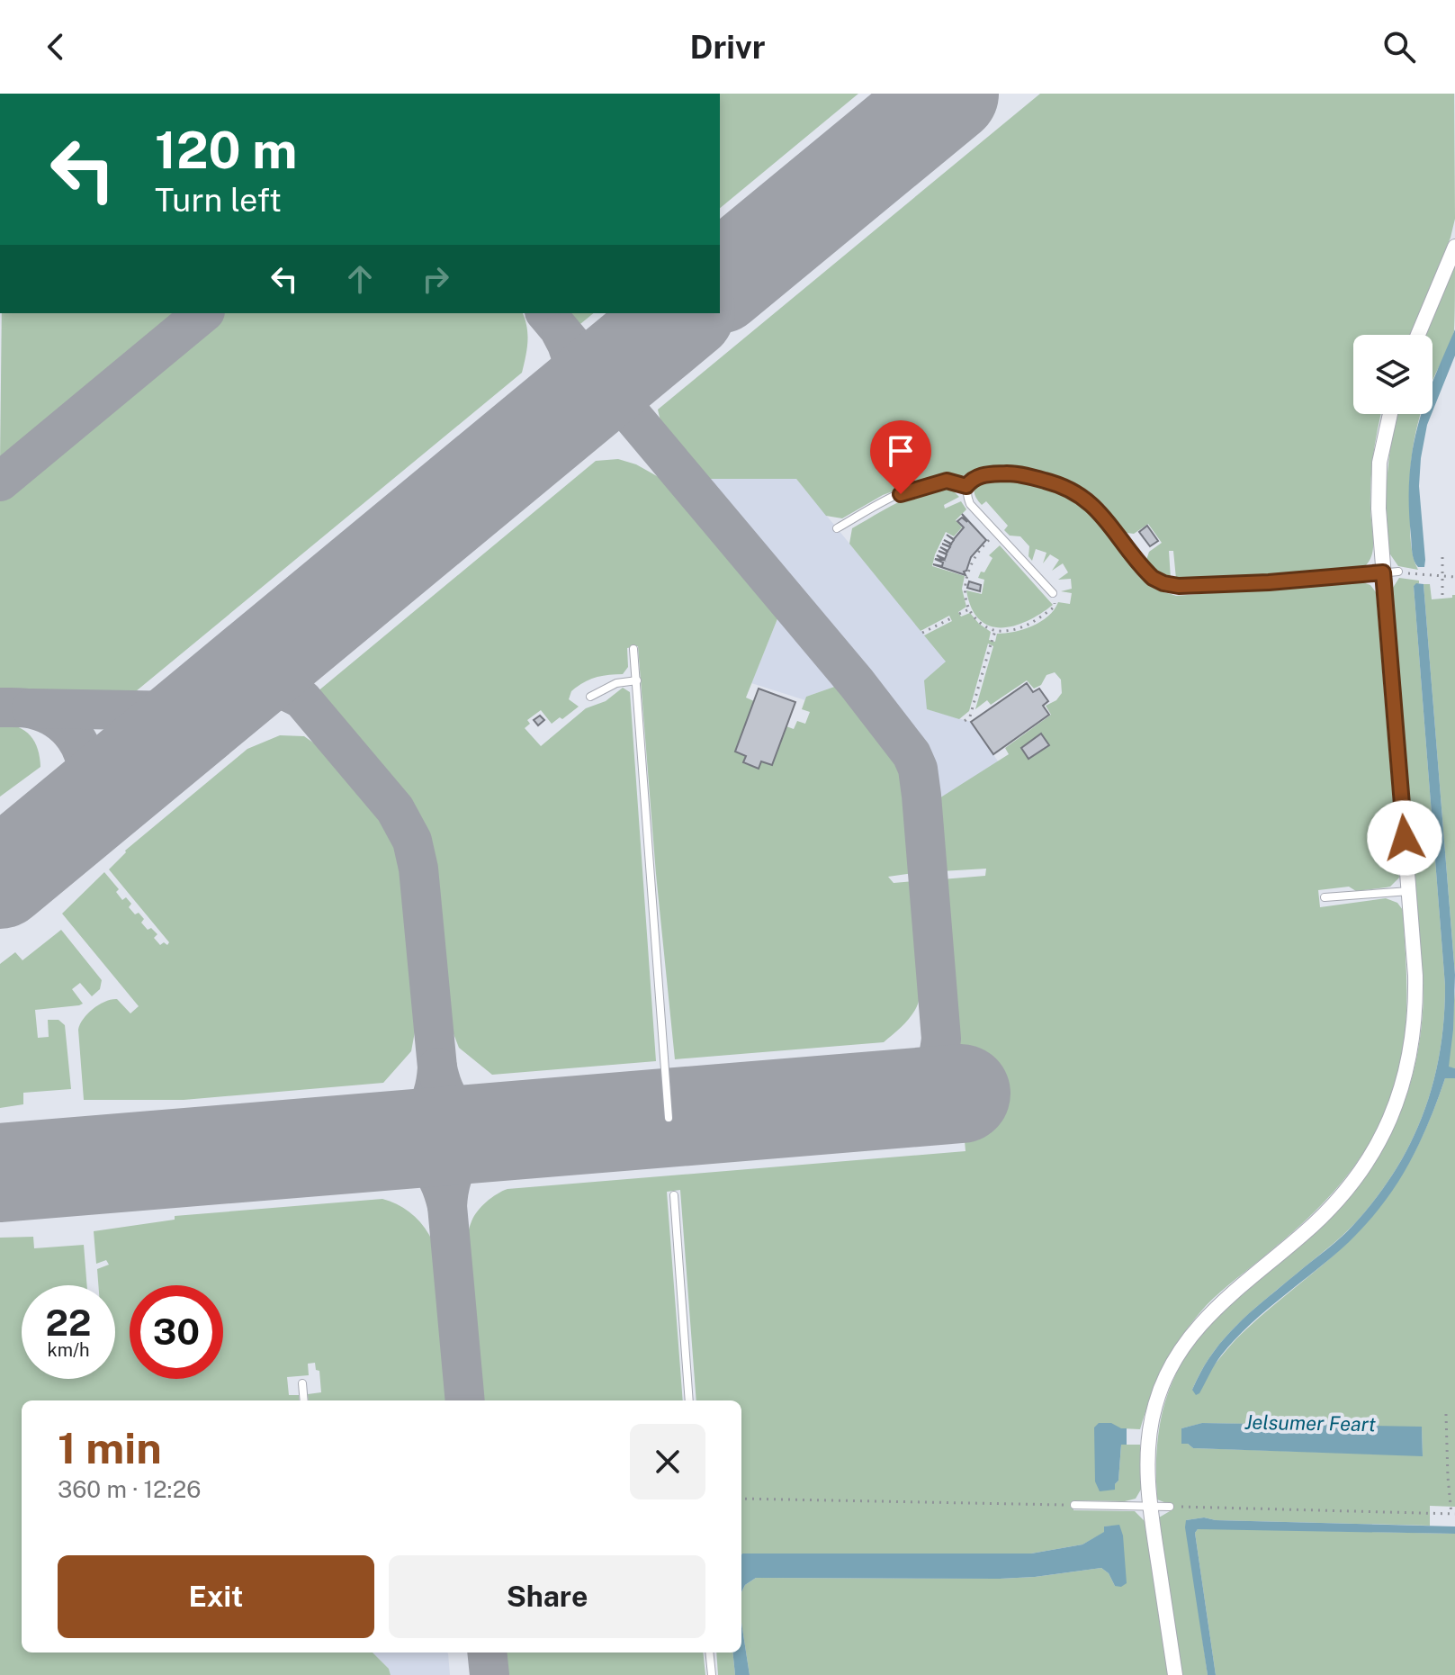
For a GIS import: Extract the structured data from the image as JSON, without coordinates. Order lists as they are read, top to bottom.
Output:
{
  "water": ["Jelsumer Feart"],
  "page": {
    "header": "Drivr",
    "turn": ["120 m", "Turn left"],
    "speed": "22 km/h",
    "limit": "30",
    "heading": ["1 min", "360 m · 12:26"],
    "buttons": ["Exit", "Share"]
  }
}
